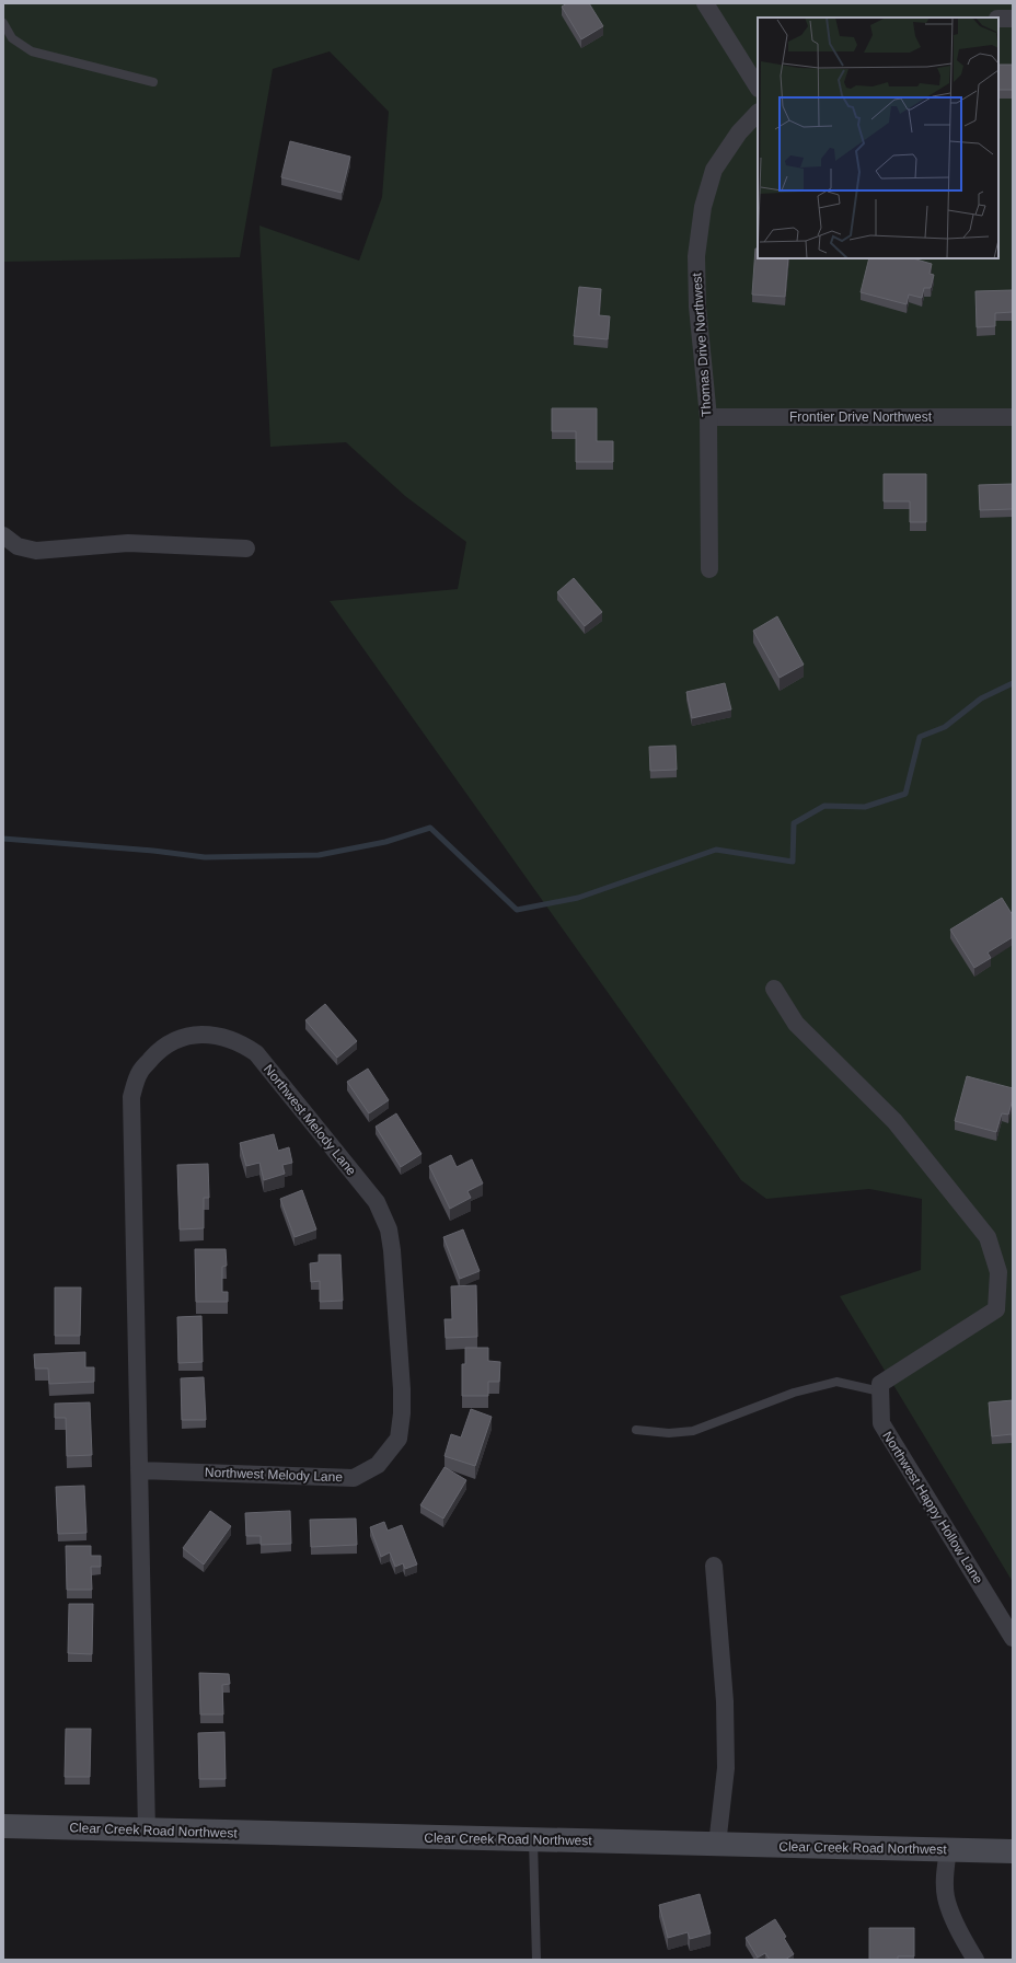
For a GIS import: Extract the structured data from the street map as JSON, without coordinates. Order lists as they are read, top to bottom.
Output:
{
  "streets": {
    "main road": ["Clear Creek Road Northwest"],
    "street": [
      "Thomas Drive Northwest",
      "Frontier Drive Northwest",
      "Northwest Melody Lane",
      "Northwest Happy Hollow Lane"
    ]
  },
  "crossings": [
    ["Thomas Drive Northwest", "Frontier Drive Northwest"],
    ["Northwest Melody Lane", "Clear Creek Road Northwest"]
  ]
}
